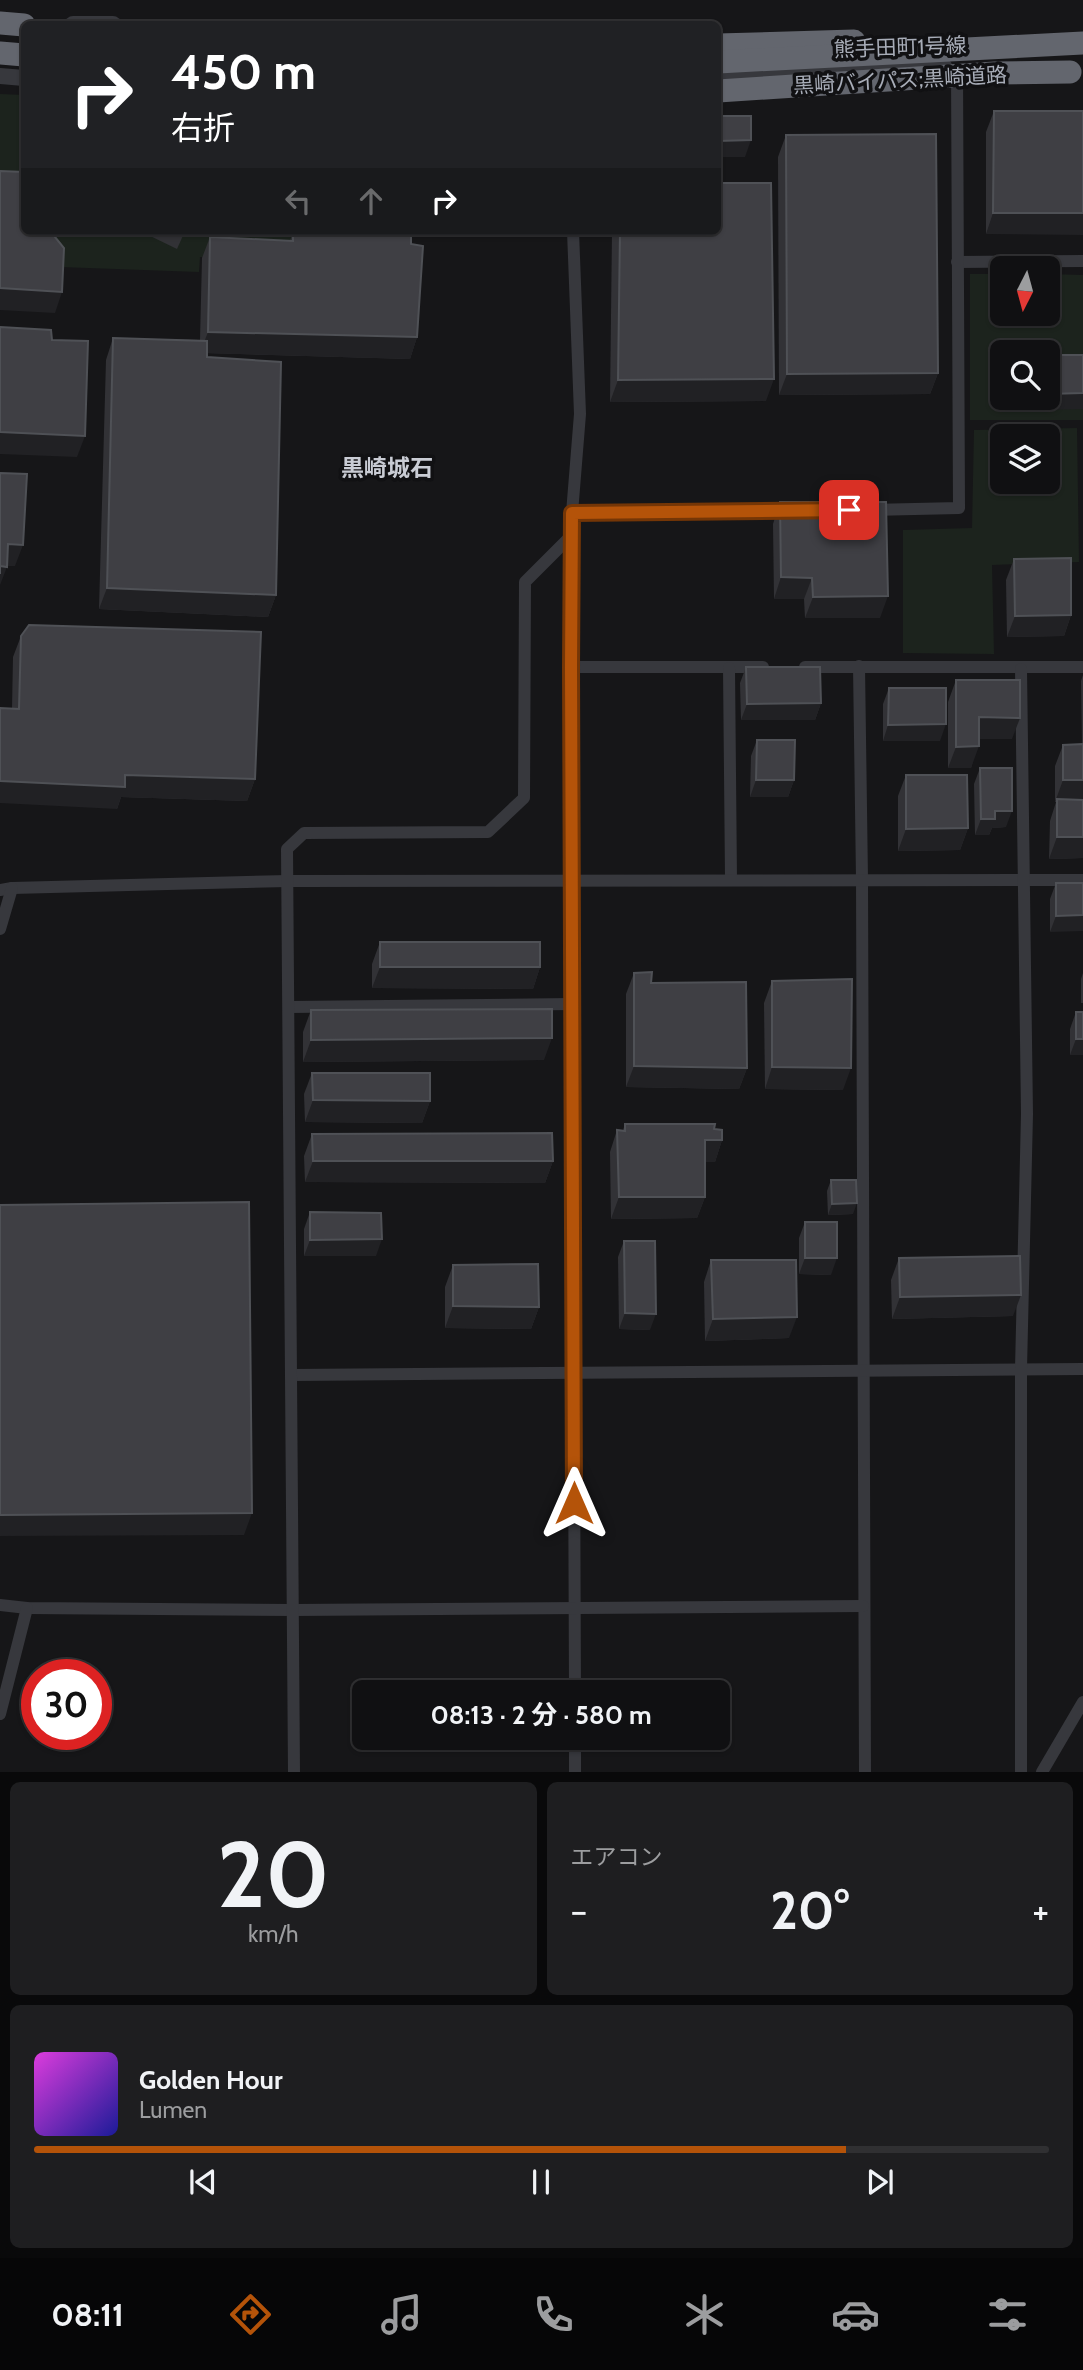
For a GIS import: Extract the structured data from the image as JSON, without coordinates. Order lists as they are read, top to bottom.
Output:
{
  "streets": {
    "highway": ["黒崎バイパス;黒崎道路"],
    "street": ["熊手田町1号線"]
  },
  "districts": ["黒崎城石"],
  "north": "bottom",
  "page": {
    "turn": ["450 m", "右折"],
    "limit": "30",
    "trip": "08:13 · 2 分 · 580 m",
    "tile": [
      ["20", "km/h"],
      "エアコン"
    ],
    "heat": ["−", "20°", "+"],
    "song": ["Golden Hour", "Lumen"],
    "tabs": "08:11"
  }
}
